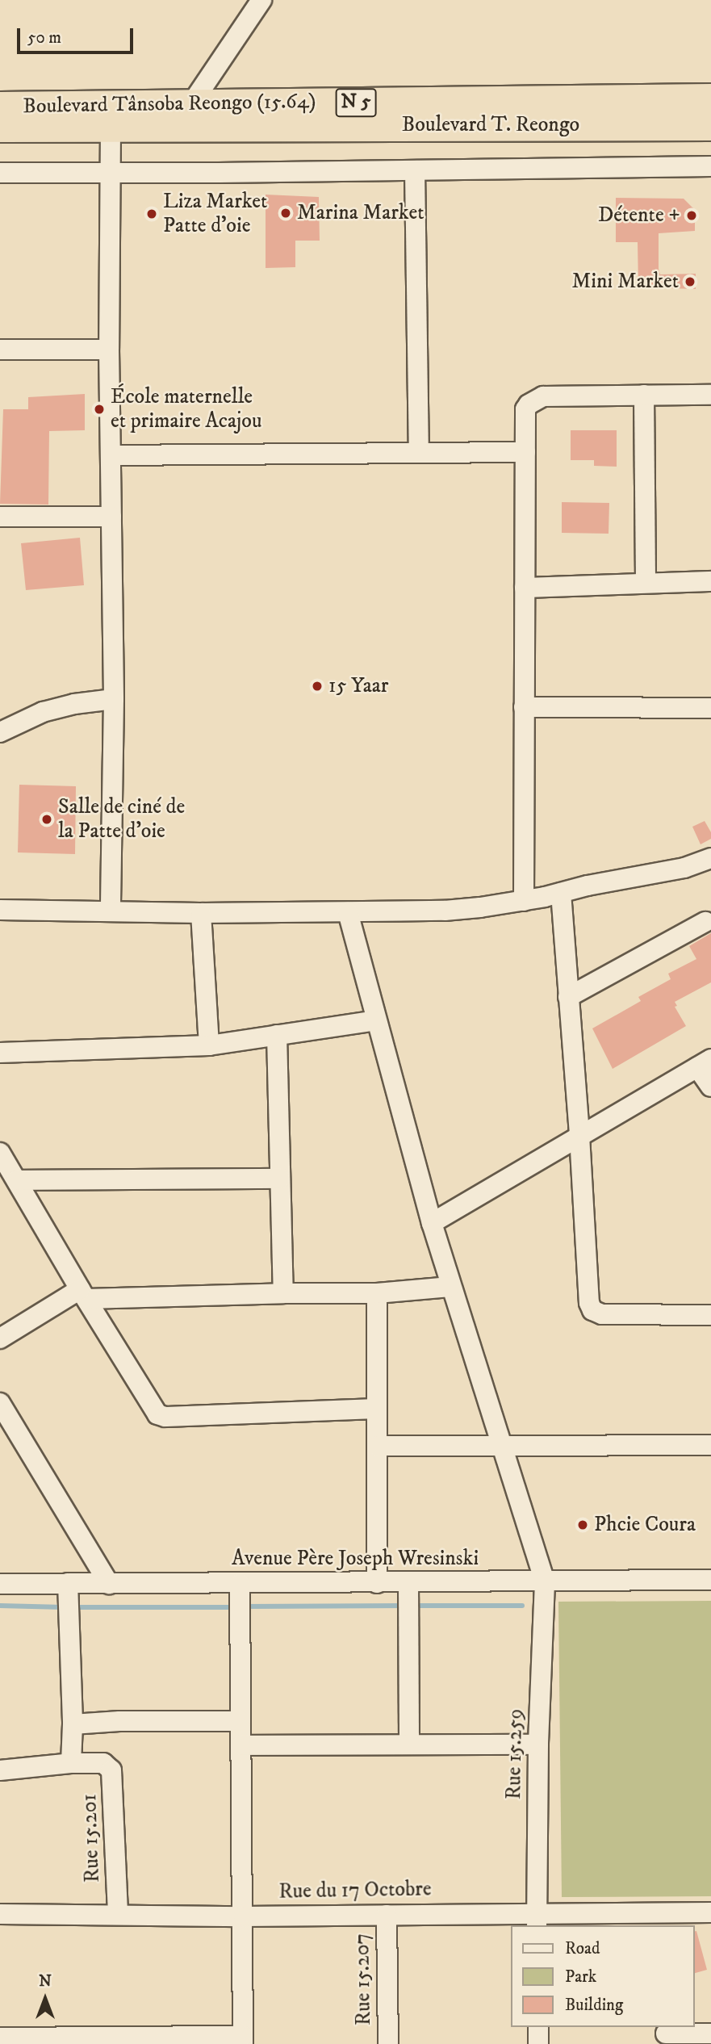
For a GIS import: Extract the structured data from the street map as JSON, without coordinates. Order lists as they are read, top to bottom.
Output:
{
  "streets": {
    "highway": ["N 5", "Boulevard Tânsoba Reongo (15.64)", "Boulevard T. Reongo"],
    "street": [
      "Avenue Père Joseph Wresinski",
      "Rue 15.259",
      "Rue 15.201",
      "Rue du 17 Octobre",
      "Rue 15.207"
    ]
  },
  "crossings": [
    ["Avenue Père Joseph Wresinski", "Rue 15.259"],
    ["Rue 15.259", "Rue du 17 Octobre"],
    ["Rue 15.201", "Rue du 17 Octobre"],
    ["Rue du 17 Octobre", "Rue 15.207"]
  ],
  "places": [
    "Marina Market",
    "Liza Market Patte d'oie",
    "Détente +",
    "Mini Market",
    "École maternelle et primaire Acajou",
    "15 Yaar",
    "Salle de ciné de la Patte d'oie",
    "Phcie Coura"
  ],
  "legend": ["Road", "Park", "Building"],
  "scale_bar": "50 m",
  "north": "top"
}
